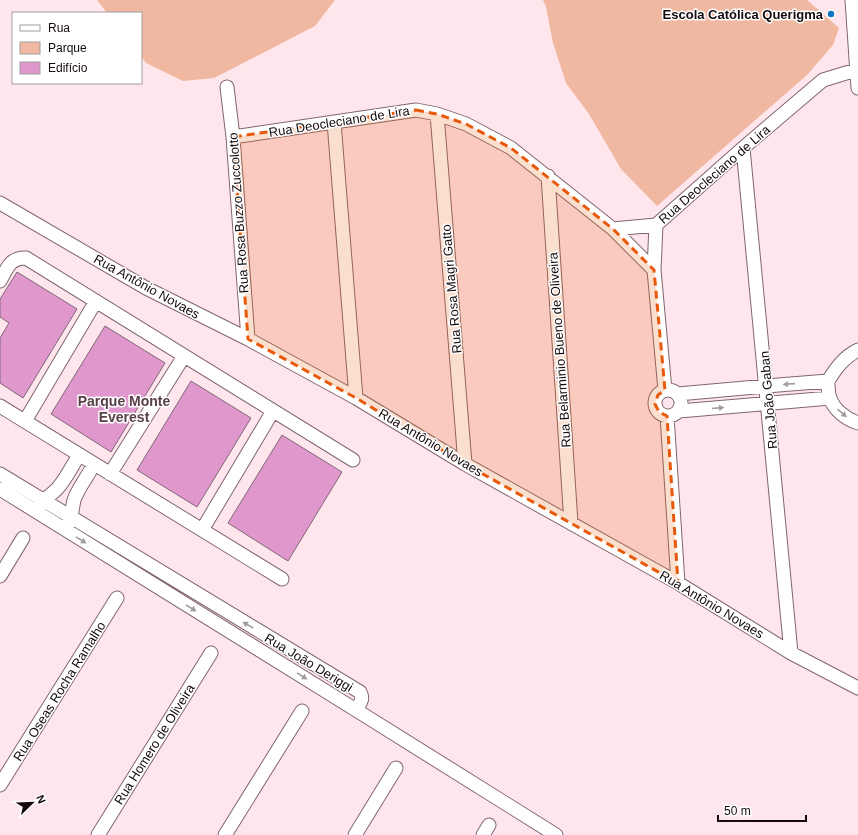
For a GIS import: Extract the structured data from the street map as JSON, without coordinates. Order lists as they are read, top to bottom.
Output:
{
  "streets": {
    "street": [
      "Rua Deocleciano de Lira",
      "Rua Rosa Buzzo Zuccolotto",
      "Rua Antônio Novaes",
      "Rua Rosa Magri Gatto",
      "Rua Belarminio Bueno de Oliveira",
      "Rua João Gaban",
      "Rua João Deriggi",
      "Rua Oseas Rocha Ramalho",
      "Rua Homero de Oliveira"
    ]
  },
  "crossings": [
    ["Rua Deocleciano de Lira", "Rua Rosa Buzzo Zuccolotto"],
    ["Rua Deocleciano de Lira", "Rua Rosa Magri Gatto"],
    ["Rua Deocleciano de Lira", "Rua Belarminio Bueno de Oliveira"],
    ["Rua Deocleciano de Lira", "Rua João Gaban"],
    ["Rua Rosa Buzzo Zuccolotto", "Rua Antônio Novaes"],
    ["Rua Antônio Novaes", "Rua Rosa Magri Gatto"],
    ["Rua Antônio Novaes", "Rua Belarminio Bueno de Oliveira"],
    ["Rua Antônio Novaes", "Rua João Gaban"]
  ],
  "districts": ["Parque Monte Everest"],
  "places": ["Escola Católica Querigma"],
  "legend": ["Rua", "Parque", "Edifício"],
  "scale_bar": "50 m",
  "north": "top right"
}
